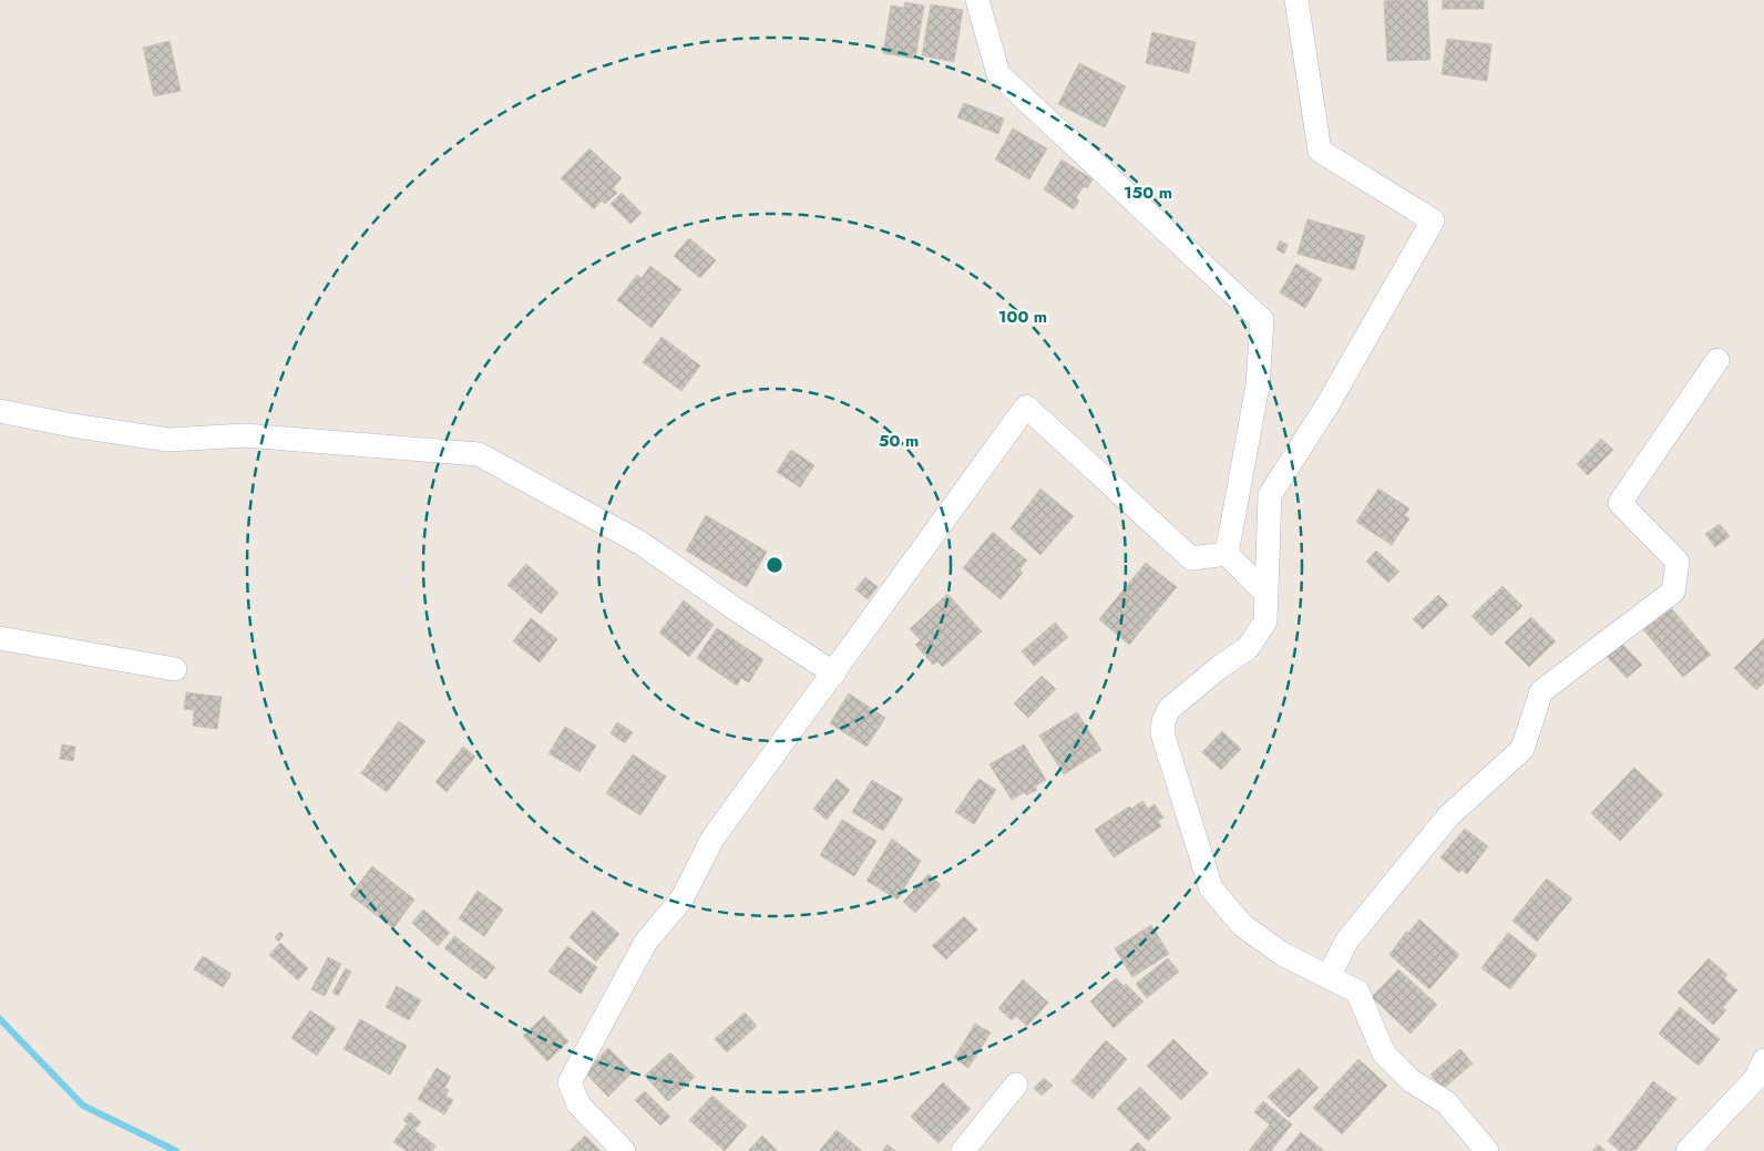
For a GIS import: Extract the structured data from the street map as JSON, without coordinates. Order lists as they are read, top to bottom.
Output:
{
  "rings": ["150 m", "100 m", "50 m"]
}
